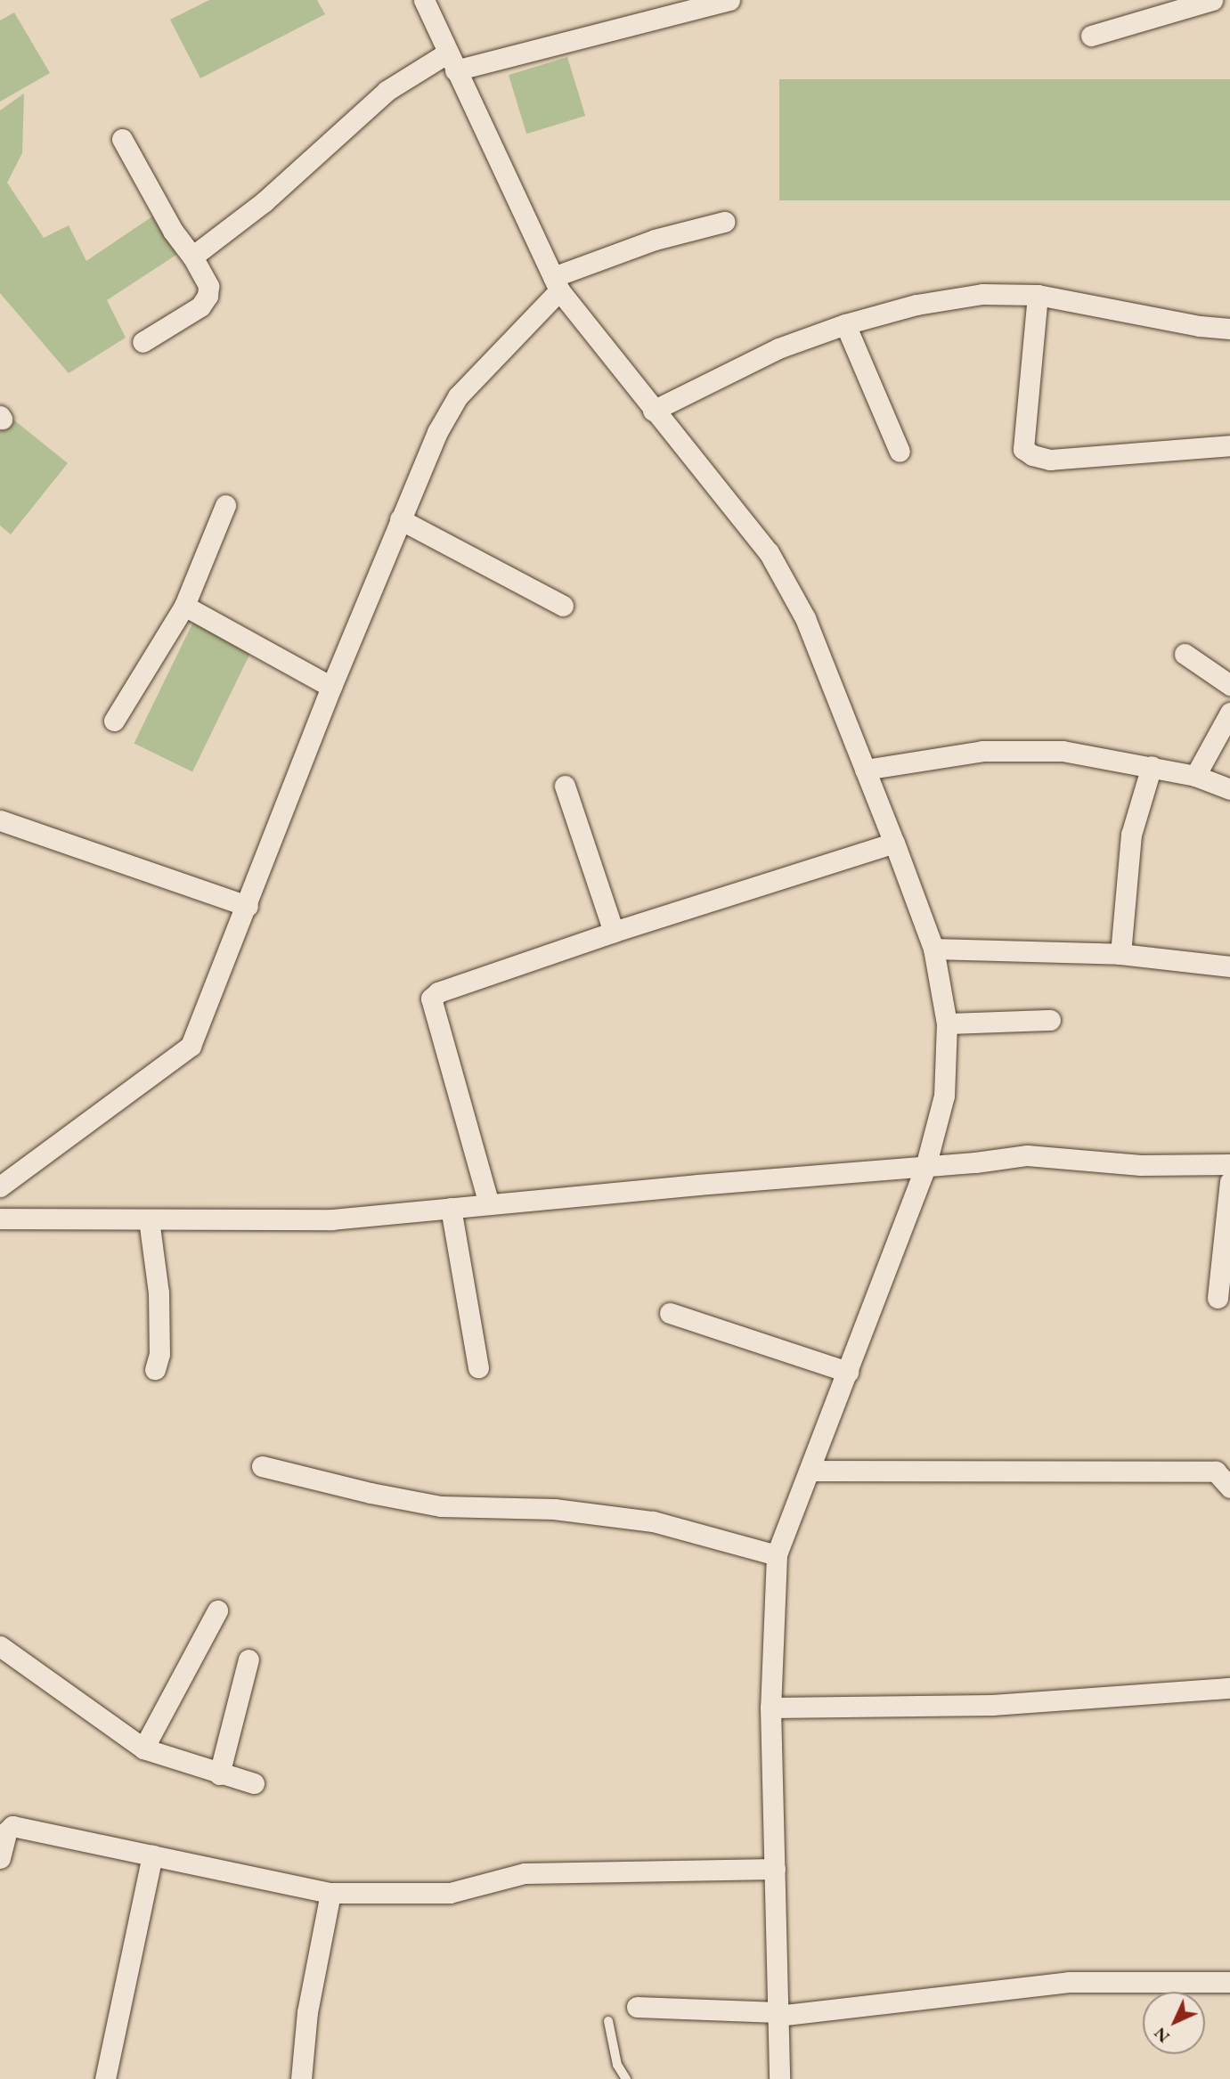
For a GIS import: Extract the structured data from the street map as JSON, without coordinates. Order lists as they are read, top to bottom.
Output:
{
  "north": "bottom left"
}
